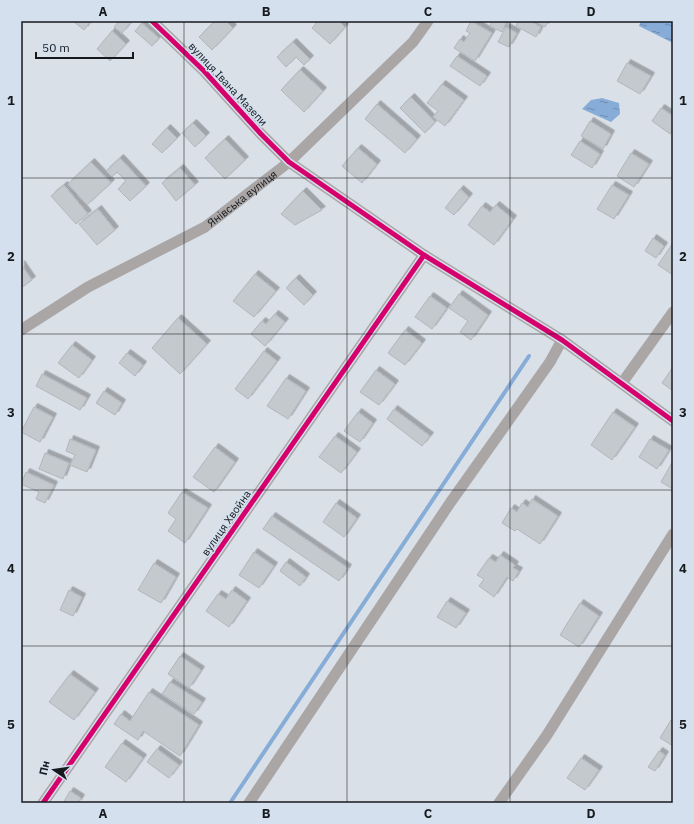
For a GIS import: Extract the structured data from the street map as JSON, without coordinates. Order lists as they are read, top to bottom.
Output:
{
  "streets": {
    "street": ["вулиця Івана Мазепи", "Янівська вулиця", "вулиця Хвойна"]
  },
  "crossings": [
    ["вулиця Івана Мазепи", "Янівська вулиця"],
    ["вулиця Івана Мазепи", "вулиця Хвойна"]
  ],
  "scale_bar": "50 m",
  "north": "left",
  "grid": {
    "columns": [
      "A",
      "B",
      "C",
      "D"
    ],
    "rows": [
      "1",
      "2",
      "3",
      "4",
      "5"
    ]
  }
}
